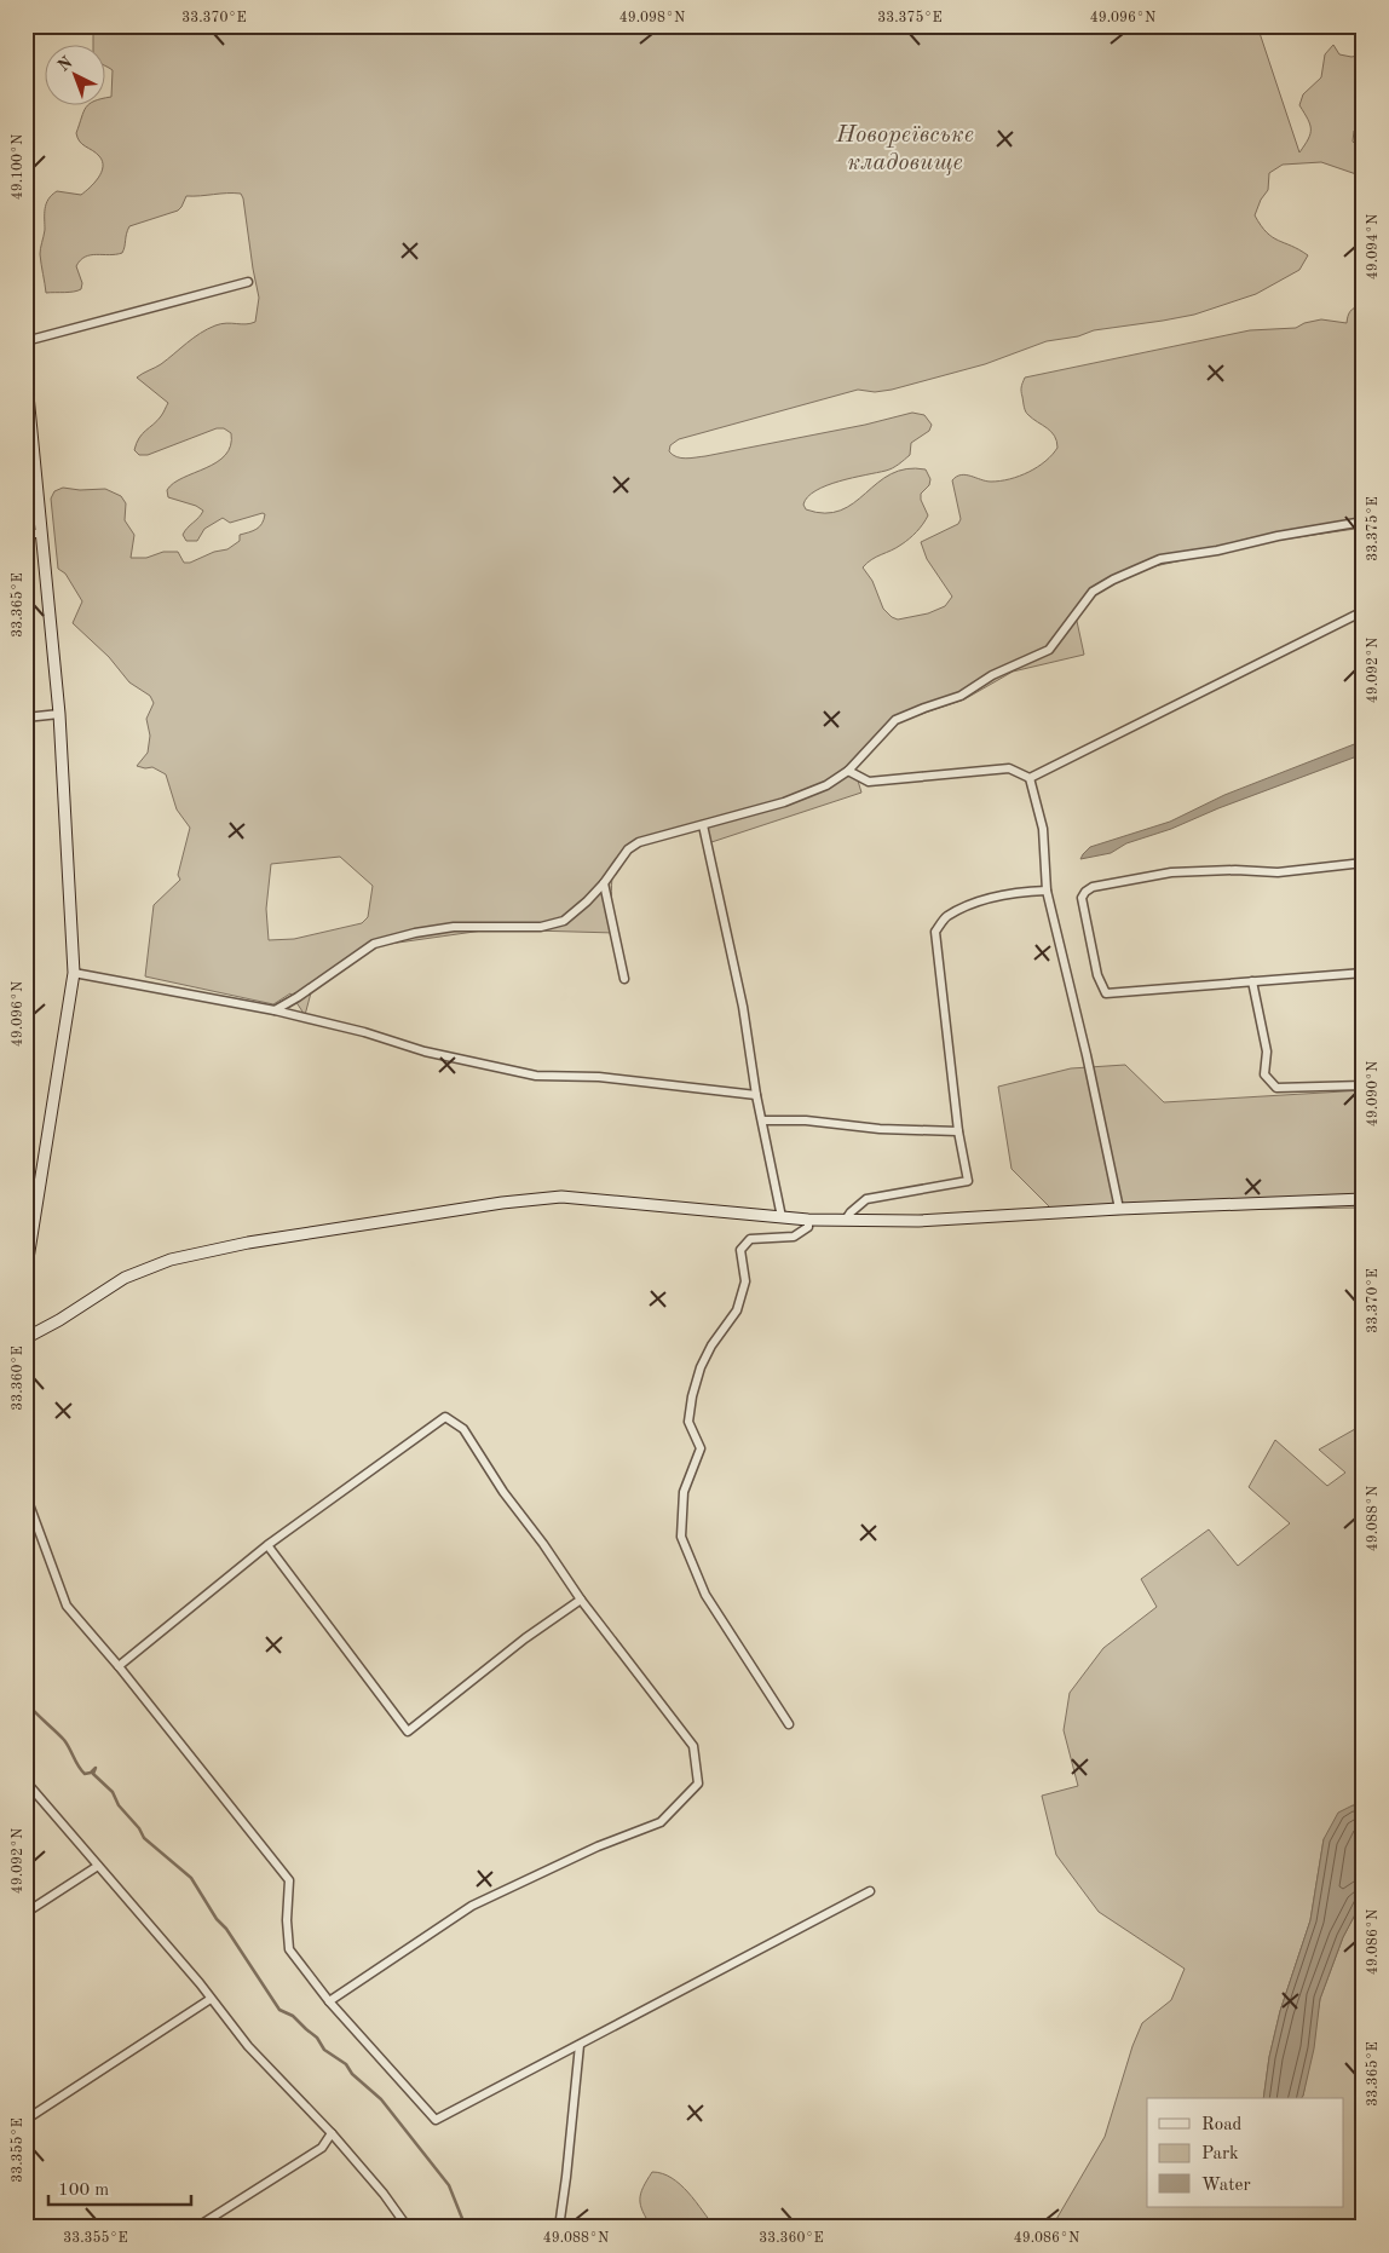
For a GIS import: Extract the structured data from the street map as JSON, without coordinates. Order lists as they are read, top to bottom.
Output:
{
  "parks": ["Новореївське кладовище"],
  "legend": ["Road", "Park", "Water"],
  "scale_bar": "100 m",
  "north": "top left",
  "coordinates": [
    "33.370°E",
    "49.098°N",
    "33.375°E",
    "49.096°N",
    "49.100°N",
    "49.094°N",
    "33.365°E",
    "49.092°N",
    "49.090°N",
    "33.360°E",
    "49.088°N",
    "49.086°N",
    "33.355°E"
  ]
}
